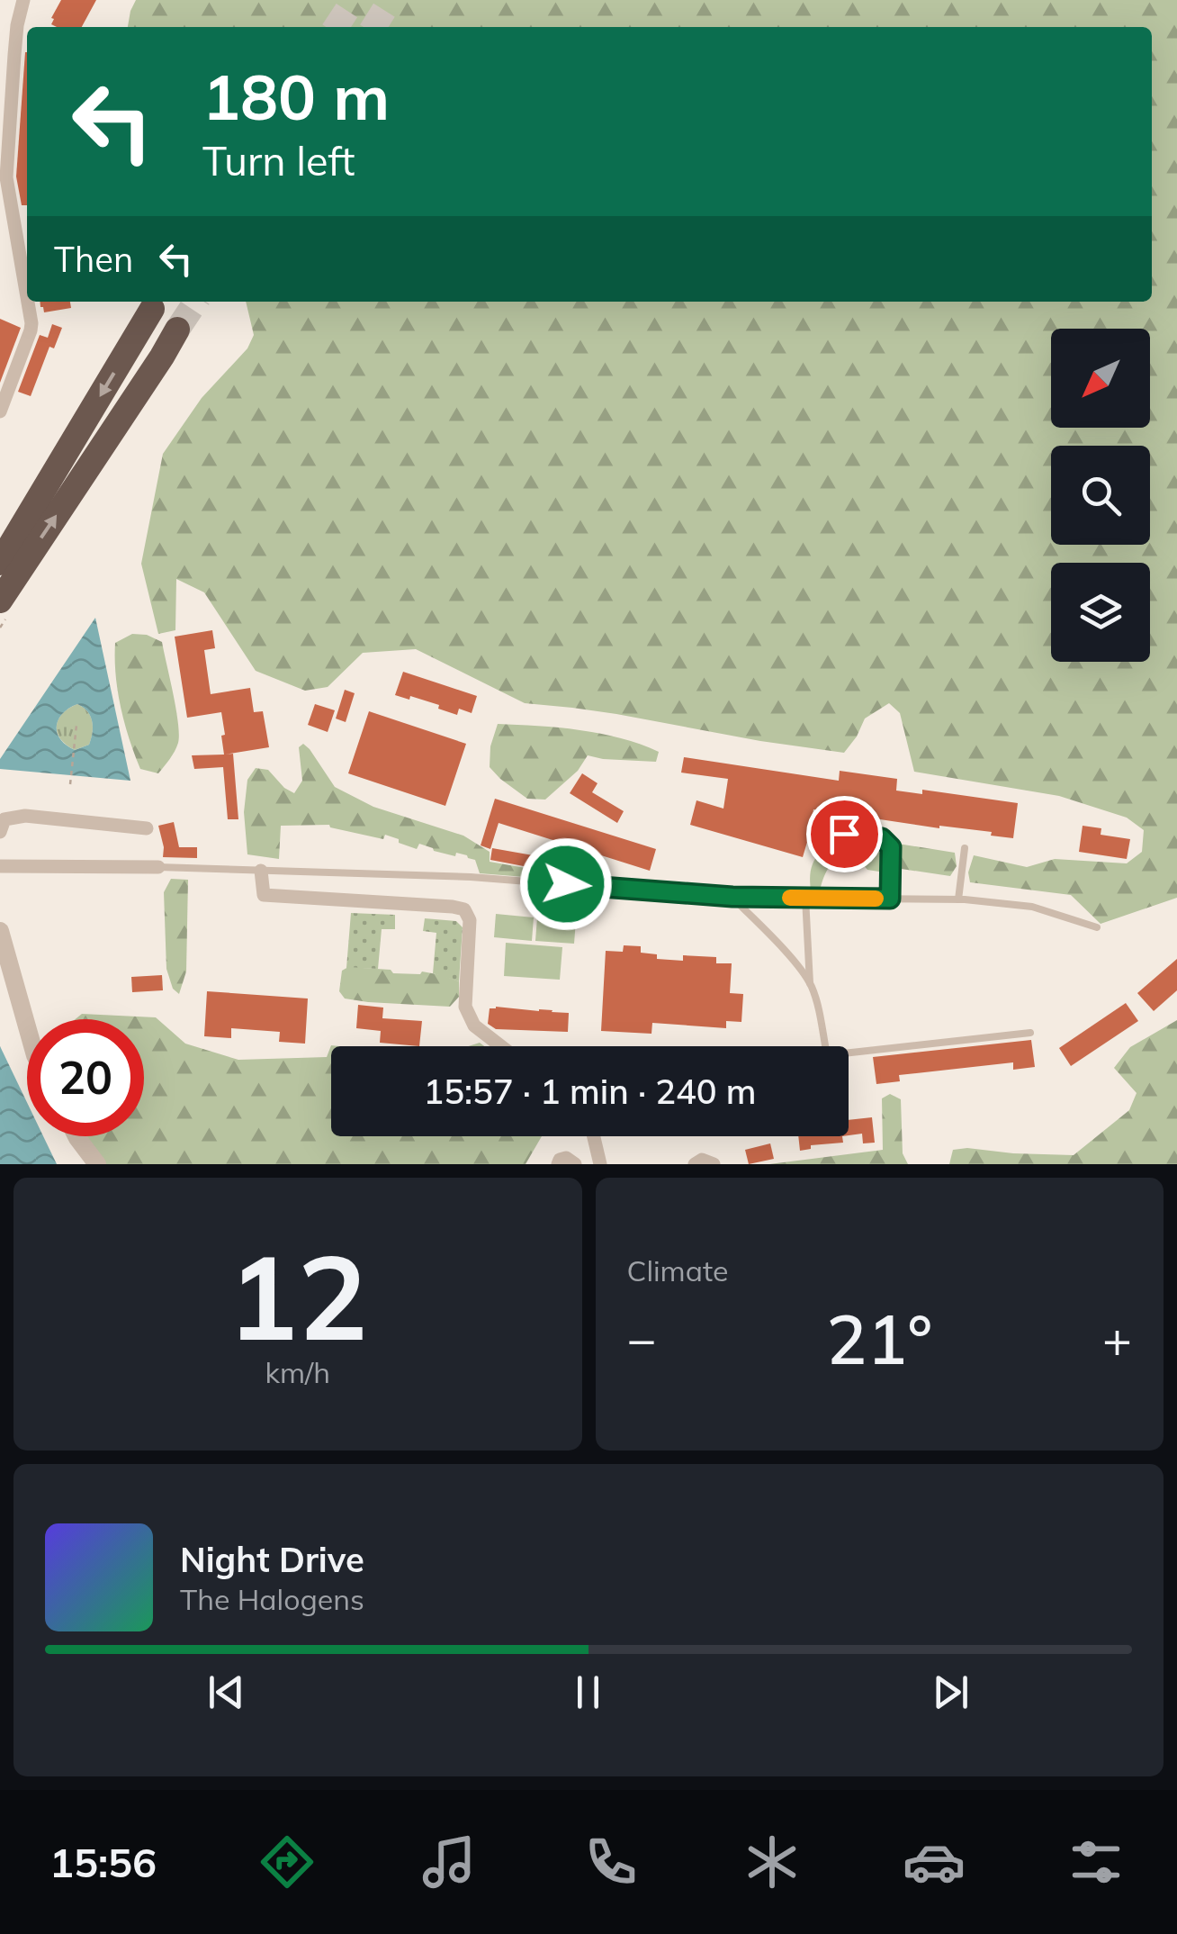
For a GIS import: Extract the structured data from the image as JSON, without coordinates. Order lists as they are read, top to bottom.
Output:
{
  "north": "bottom left",
  "page": {
    "turn": ["180 m", "Turn left"],
    "then": "Then",
    "limit": "20",
    "trip": "15:57 · 1 min · 240 m",
    "tile": [
      ["12", "km/h"],
      "Climate"
    ],
    "heat": ["−", "21°", "+"],
    "song": ["Night Drive", "The Halogens"],
    "tabs": "15:56"
  }
}
